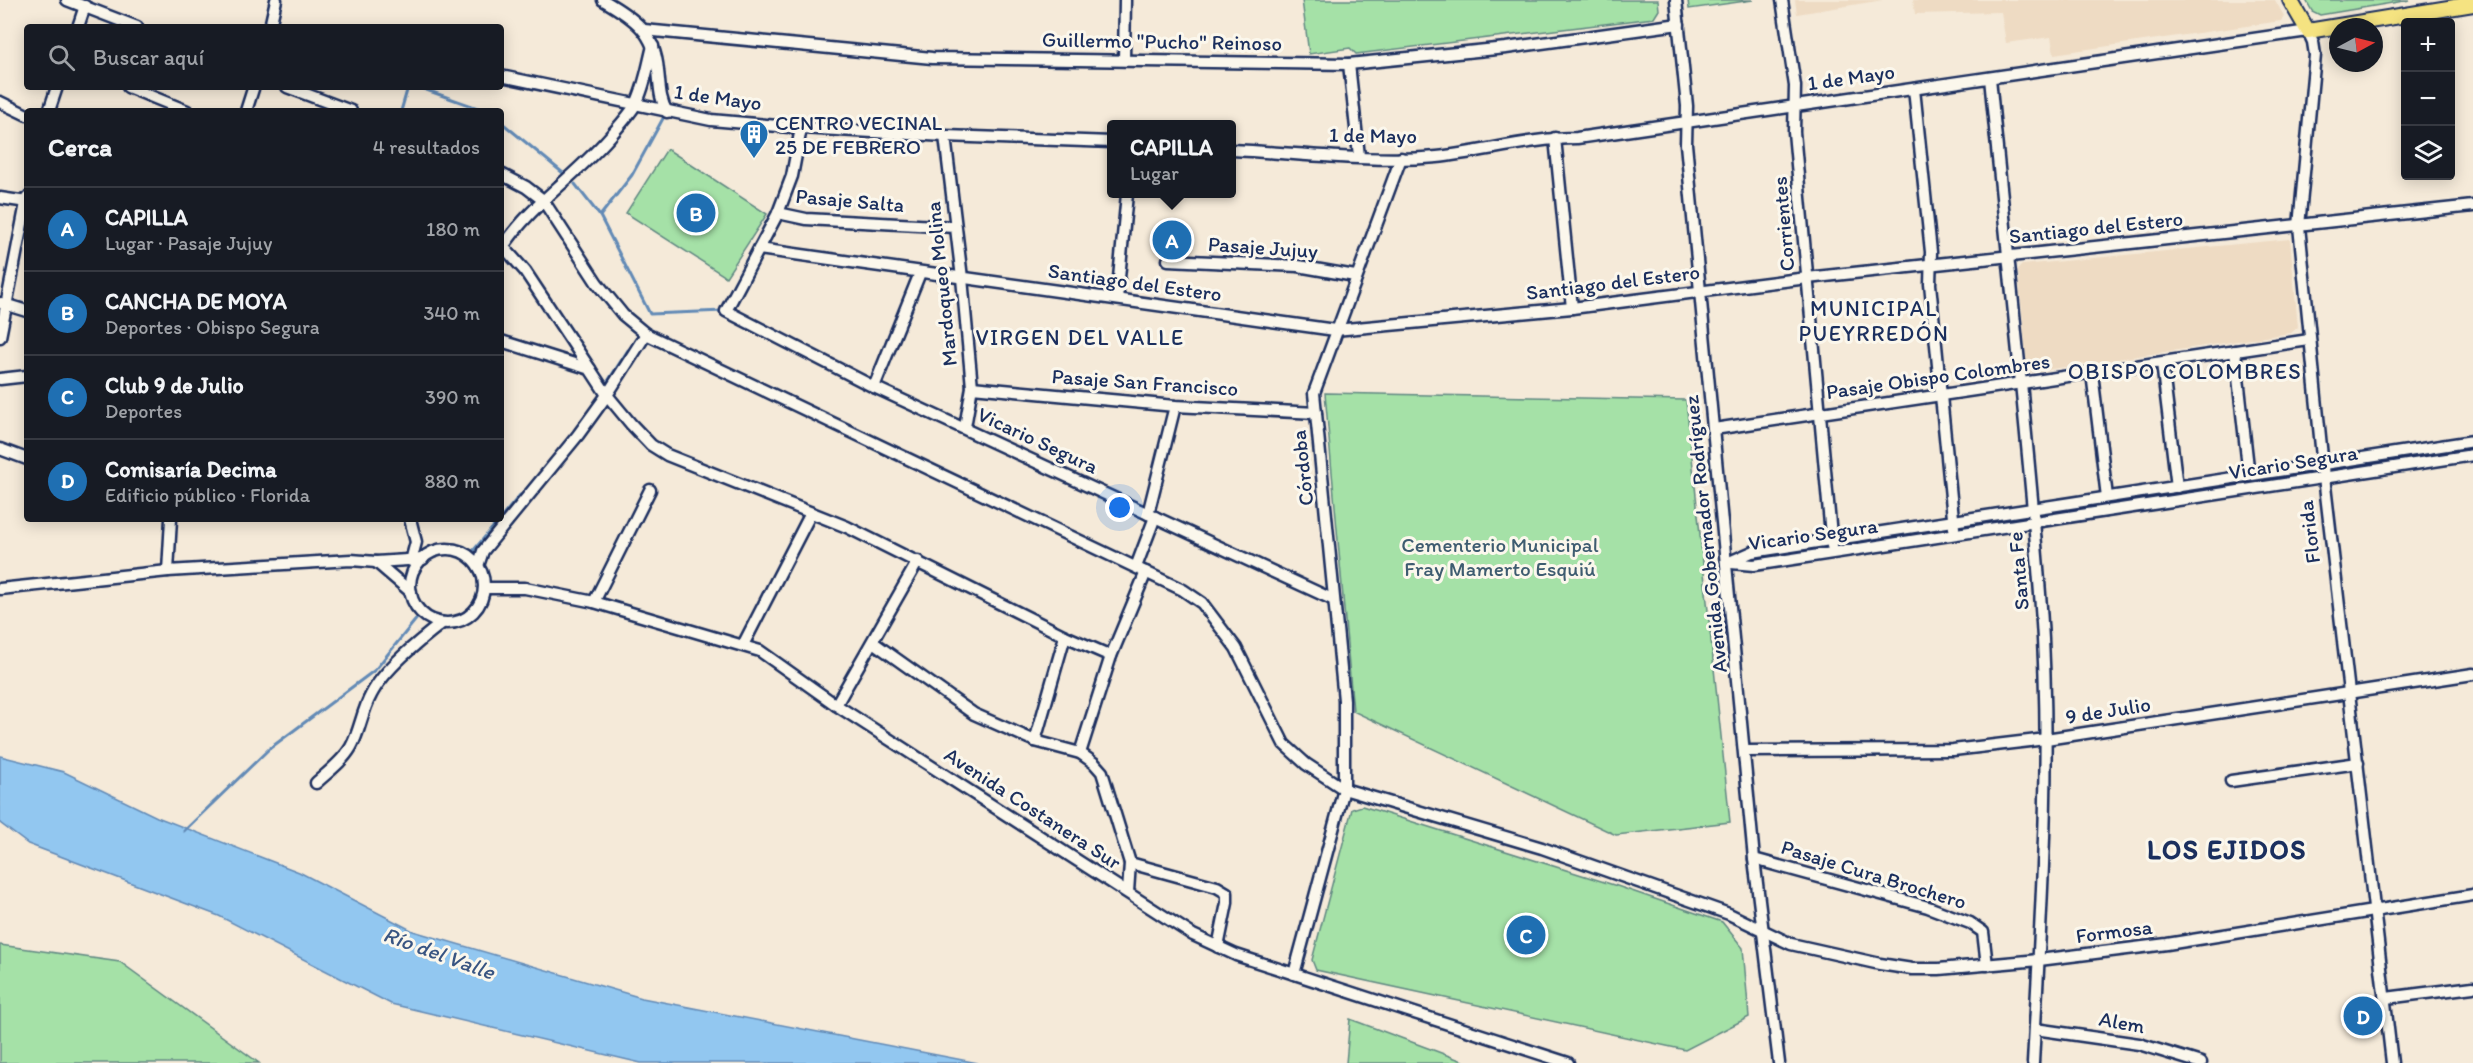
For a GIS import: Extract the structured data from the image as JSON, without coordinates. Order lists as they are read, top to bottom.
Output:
{
  "streets": {
    "main road": ["1 de Mayo", "Florida"],
    "street": [
      "Guillermo \"Pucho\" Reinoso",
      "Pasaje Salta",
      "Corrientes",
      "Santiago del Estero",
      "Pasaje Jujuy",
      "Mardoqueo Molina",
      "Pasaje Obispo Colombres",
      "Pasaje San Francisco",
      "Vicario Segura",
      "Córdoba",
      "Avenida Gobernador Rodríguez",
      "Santa Fe",
      "9 de Julio",
      "Avenida Costanera Sur",
      "Pasaje Cura Brochero",
      "Formosa",
      "Alem"
    ]
  },
  "crossings": [
    ["Guillermo \"Pucho\" Reinoso", "Avenida Gobernador Rodríguez"],
    ["1 de Mayo", "Corrientes"],
    ["1 de Mayo", "Mardoqueo Molina"],
    ["1 de Mayo", "Córdoba"],
    ["1 de Mayo", "Florida"],
    ["1 de Mayo", "Avenida Gobernador Rodríguez"],
    ["1 de Mayo", "Santa Fe"],
    ["Pasaje Salta", "Mardoqueo Molina"],
    ["Corrientes", "Santiago del Estero"],
    ["Corrientes", "Pasaje Obispo Colombres"],
    ["Corrientes", "Vicario Segura"],
    ["Santiago del Estero", "Mardoqueo Molina"],
    ["Santiago del Estero", "Vicario Segura"],
    ["Santiago del Estero", "Córdoba"],
    ["Santiago del Estero", "Florida"],
    ["Santiago del Estero", "Avenida Gobernador Rodríguez"],
    ["Santiago del Estero", "Santa Fe"],
    ["Pasaje Jujuy", "Córdoba"],
    ["Mardoqueo Molina", "Pasaje San Francisco"],
    ["Mardoqueo Molina", "Vicario Segura"],
    ["Pasaje Obispo Colombres", "Florida"],
    ["Pasaje Obispo Colombres", "Avenida Gobernador Rodríguez"],
    ["Pasaje Obispo Colombres", "Santa Fe"],
    ["Pasaje San Francisco", "Córdoba"],
    ["Vicario Segura", "Córdoba"],
    ["Vicario Segura", "Florida"],
    ["Vicario Segura", "Avenida Gobernador Rodríguez"],
    ["Vicario Segura", "Santa Fe"],
    ["Córdoba", "Avenida Costanera Sur"],
    ["Córdoba", "Formosa"],
    ["Florida", "9 de Julio"],
    ["Florida", "Formosa"],
    ["Avenida Gobernador Rodríguez", "9 de Julio"],
    ["Avenida Gobernador Rodríguez", "Pasaje Cura Brochero"],
    ["Avenida Gobernador Rodríguez", "Formosa"],
    ["Santa Fe", "9 de Julio"],
    ["Santa Fe", "Formosa"],
    ["Santa Fe", "Alem"],
    ["Pasaje Cura Brochero", "Formosa"]
  ],
  "districts": [
    "MUNICIPAL PUEYRREDÓN",
    "VIRGEN DEL VALLE",
    "OBISPO COLOMBRES",
    "LOS EJIDOS"
  ],
  "water": ["Río del Valle"],
  "parks": ["Cementerio Municipal Fray Mamerto Esquiú"],
  "places": {
    "building": ["CENTRO VECINAL 25 DE FEBRERO"]
  },
  "north": "right",
  "page": {
    "map_buttons": ["+", "−"],
    "search": "Buscar aquí",
    "heading": ["Cerca", "4 resultados"],
    "popup": ["CAPILLA", "Lugar"],
    "list": [
      {
        "mark": "A",
        "name": "CAPILLA",
        "note": "Lugar · Pasaje Jujuy",
        "value": "180 m"
      },
      {
        "mark": "B",
        "name": "CANCHA DE MOYA",
        "note": "Deportes · Obispo Segura",
        "value": "340 m"
      },
      {
        "mark": "C",
        "name": "Club 9 de Julio",
        "note": "Deportes",
        "value": "390 m"
      },
      {
        "mark": "D",
        "name": "Comisaría Decima",
        "note": "Edificio público · Florida",
        "value": "880 m"
      }
    ],
    "pins": [
      "B",
      "A",
      "C",
      "D"
    ]
  }
}
